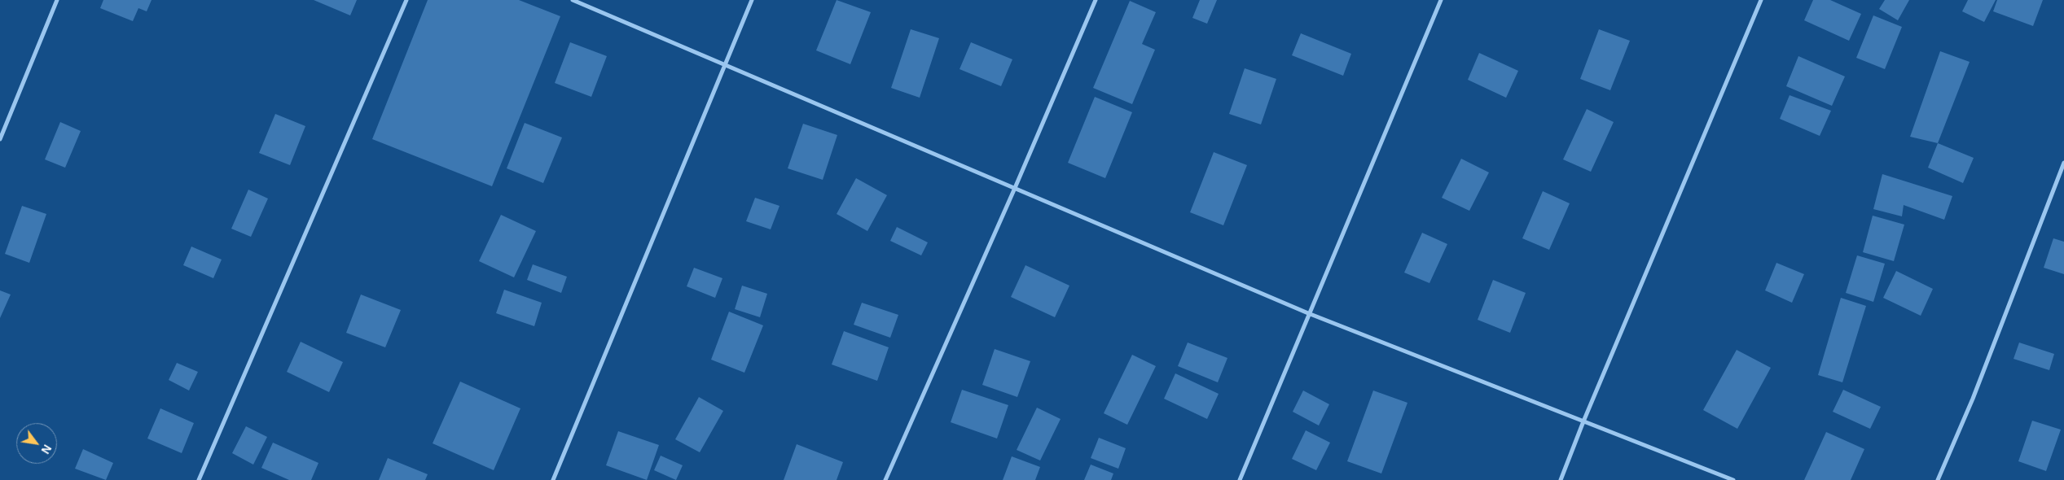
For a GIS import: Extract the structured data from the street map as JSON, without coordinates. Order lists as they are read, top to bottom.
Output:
{
  "north": "bottom right"
}
